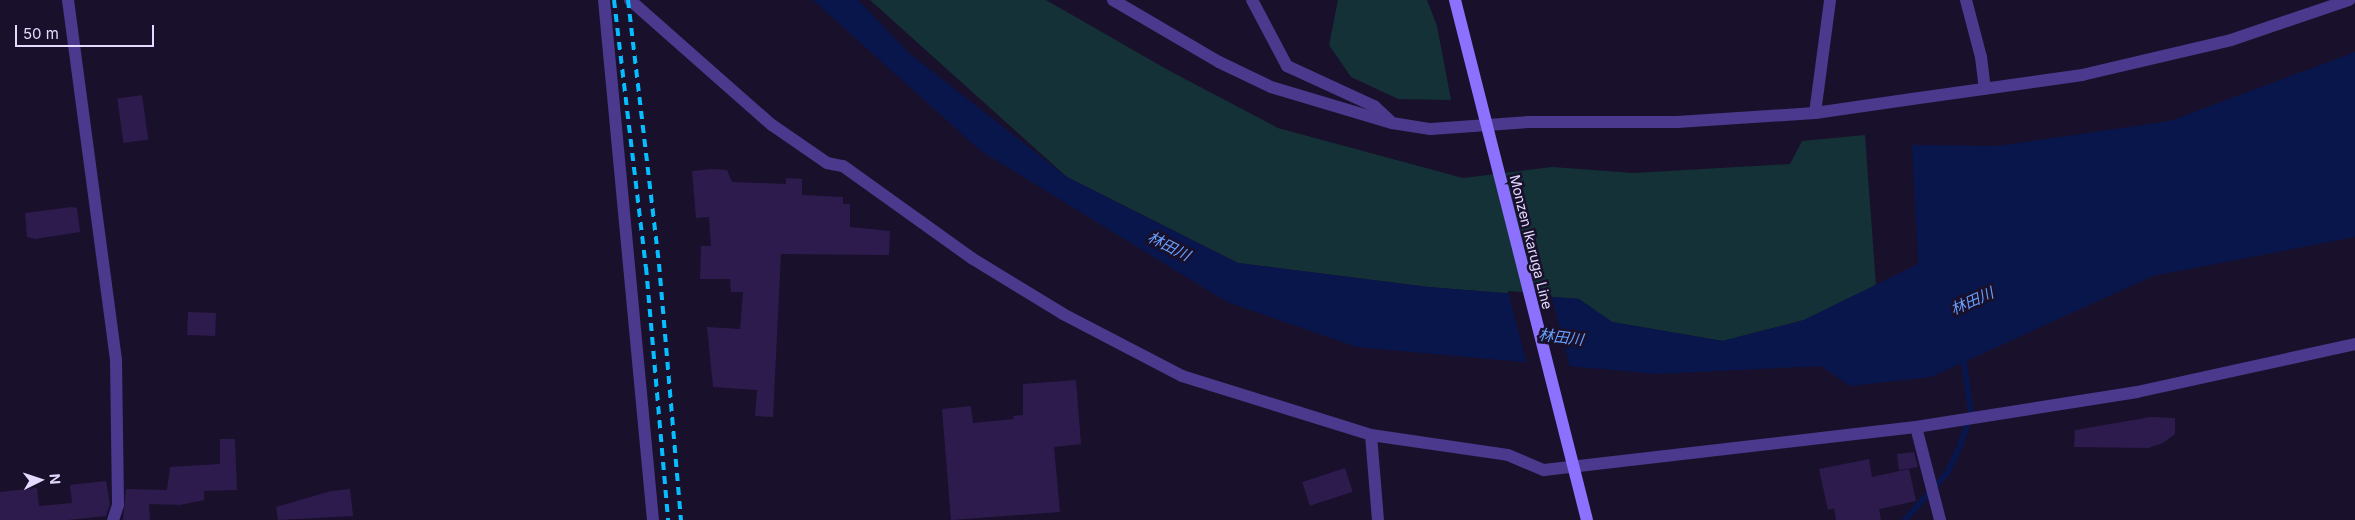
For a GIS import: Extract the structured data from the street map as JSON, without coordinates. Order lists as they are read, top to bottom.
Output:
{
  "streets": {
    "main road": ["Monzen Ikaruga Line"]
  },
  "water": ["林田川"],
  "scale_bar": "50 m",
  "north": "right"
}
